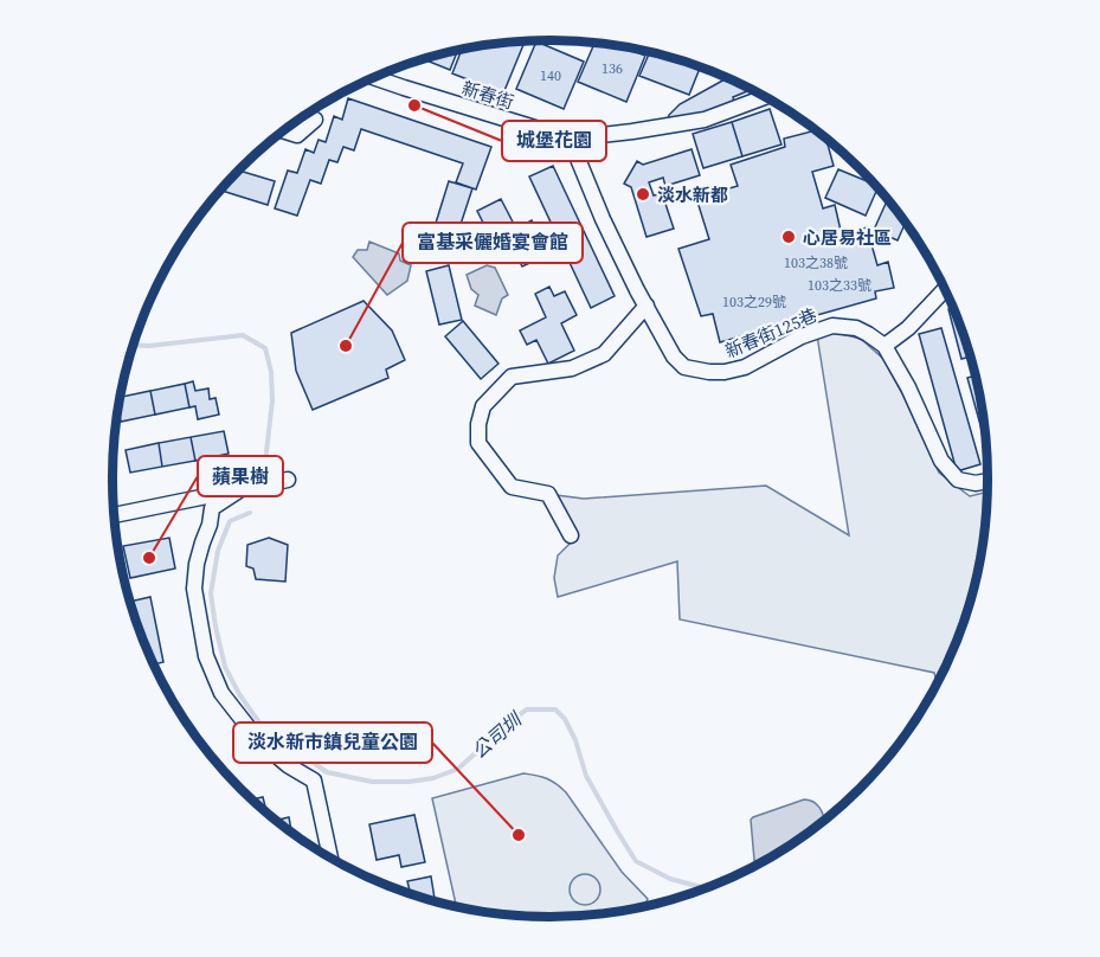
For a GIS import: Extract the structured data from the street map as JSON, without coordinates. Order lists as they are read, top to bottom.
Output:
{
  "streets": {
    "street": ["新春街", "新春街125巷"]
  },
  "crossings": [
    ["新春街", "新春街125巷"]
  ],
  "water": ["公司圳"],
  "places": [
    "城堡花園",
    "淡水新都",
    "心居易社區",
    "富基采儷婚宴會館",
    "蘋果樹",
    "淡水新市鎮兒童公園"
  ],
  "house_numbers": [
    "136",
    "140",
    "103之38號",
    "103之33號",
    "103之29號"
  ]
}
